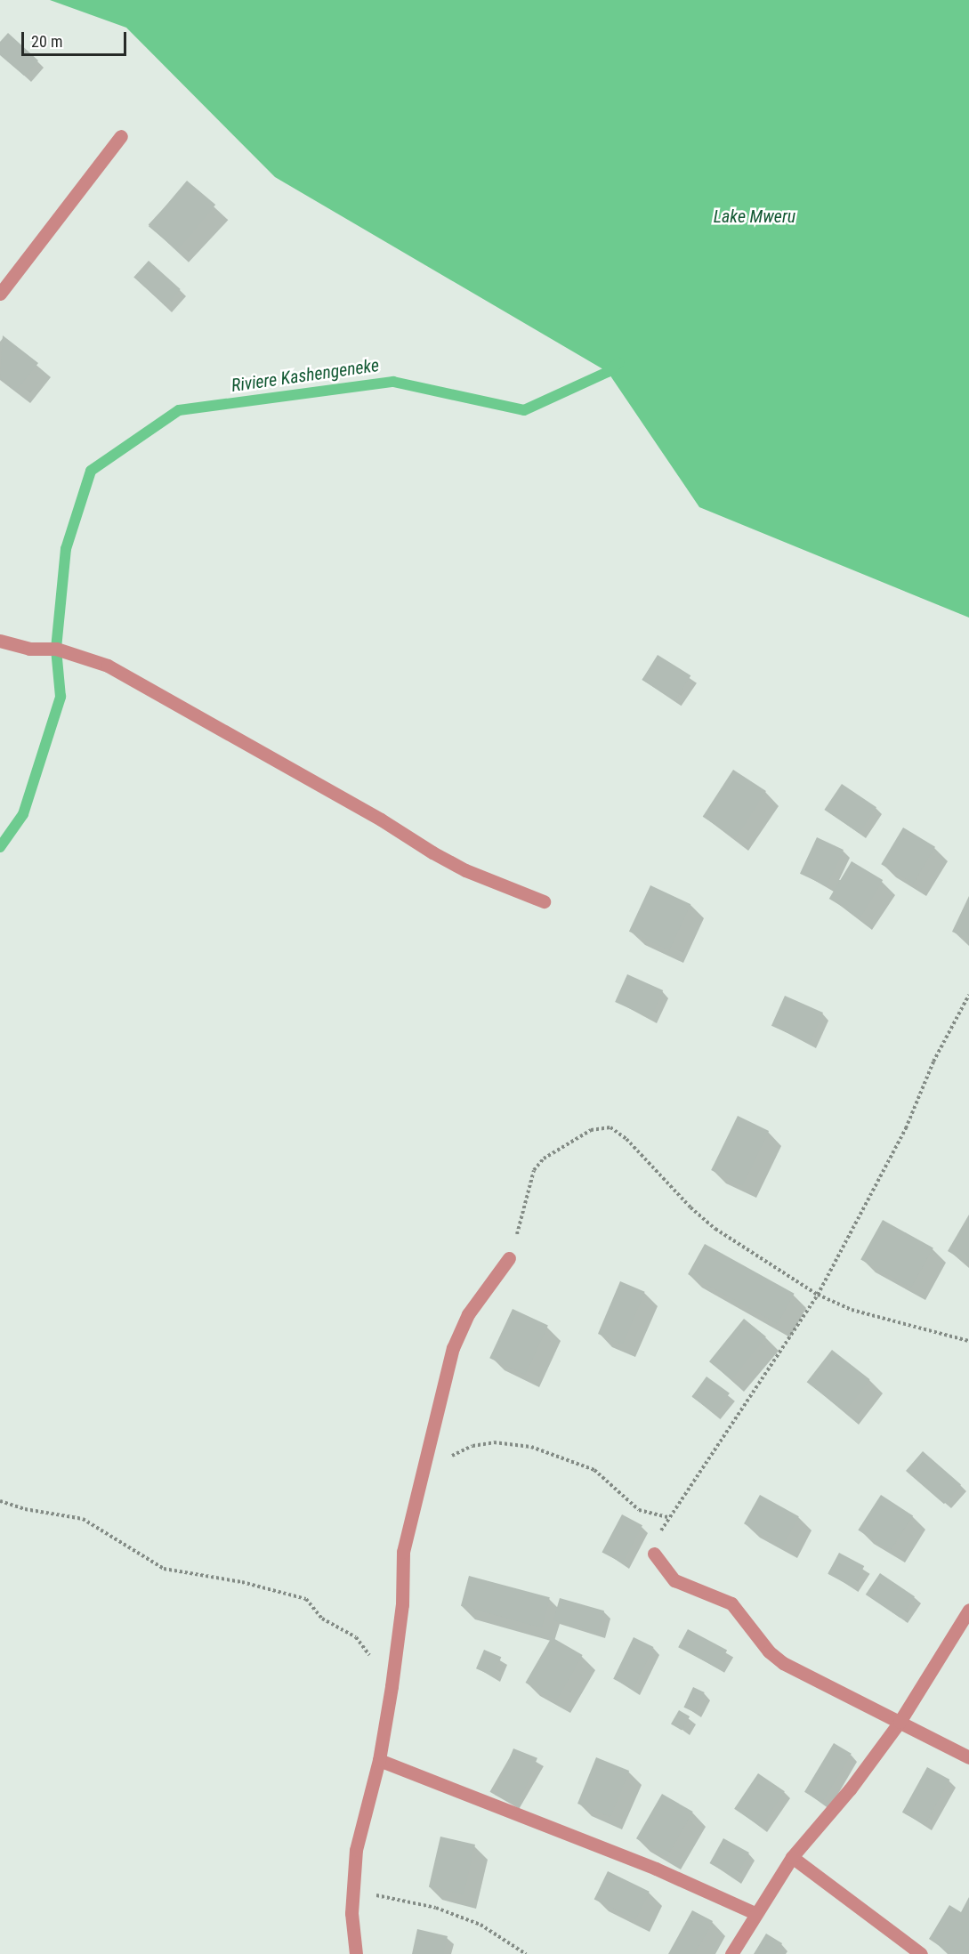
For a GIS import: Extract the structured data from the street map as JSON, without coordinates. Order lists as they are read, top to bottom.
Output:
{
  "water": ["Lake Mweru", "Riviere Kashengeneke"],
  "scale_bar": "20 m"
}
